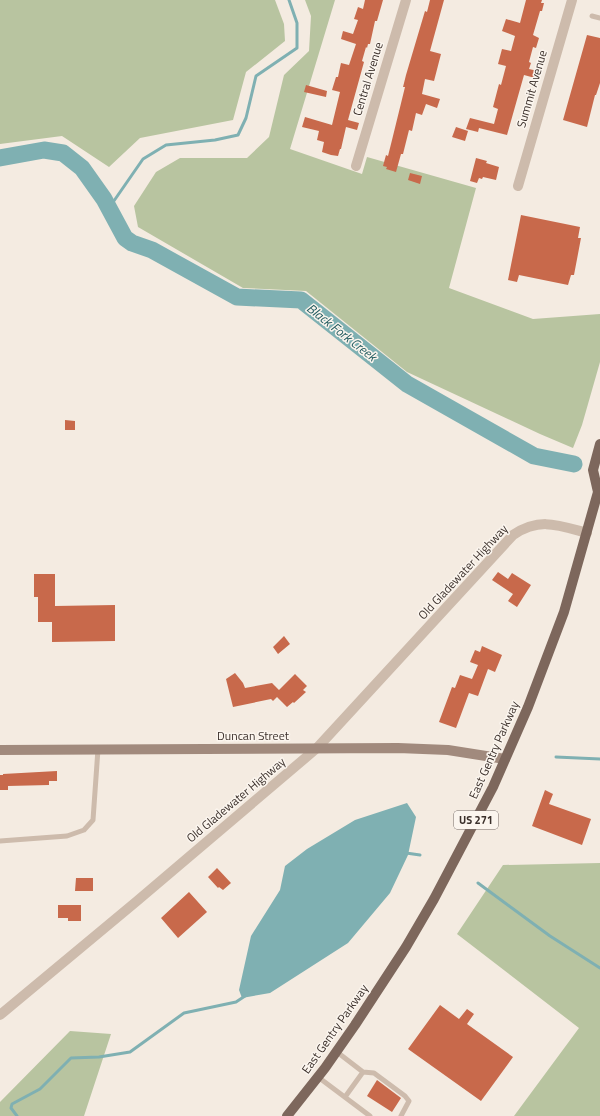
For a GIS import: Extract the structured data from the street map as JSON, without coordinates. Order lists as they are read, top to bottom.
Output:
{
  "streets": {
    "main road": ["East Gentry Parkway", "US 271"],
    "street": [
      "Central Avenue",
      "Summit Avenue",
      "Old Gladewater Highway",
      "Duncan Street"
    ]
  },
  "crossings": [
    ["Old Gladewater Highway", "Duncan Street"],
    ["Old Gladewater Highway", "East Gentry Parkway"],
    ["Duncan Street", "East Gentry Parkway"]
  ],
  "water": ["Black Fork Creek"]
}
